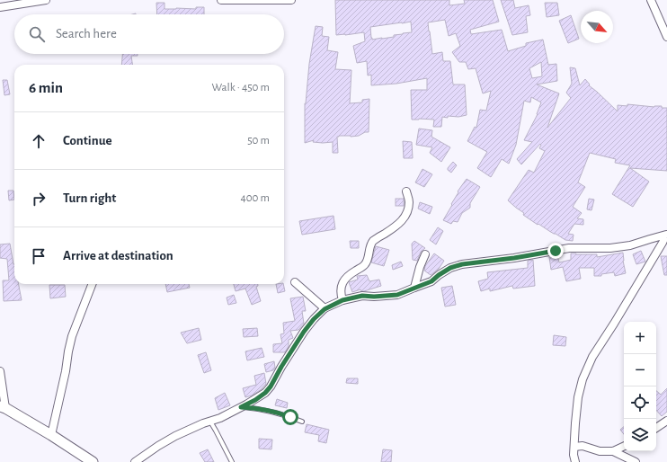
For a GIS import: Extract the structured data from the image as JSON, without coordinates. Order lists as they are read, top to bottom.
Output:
{
  "north": "bottom right",
  "page": {
    "search": "Search here",
    "heading": ["6 min", "Walk · 450 m"],
    "list": [
      ["Continue", "50 m"],
      ["Turn right", "400 m"],
      "Arrive at destination"
    ],
    "map_buttons": ["+", "−"]
  }
}
